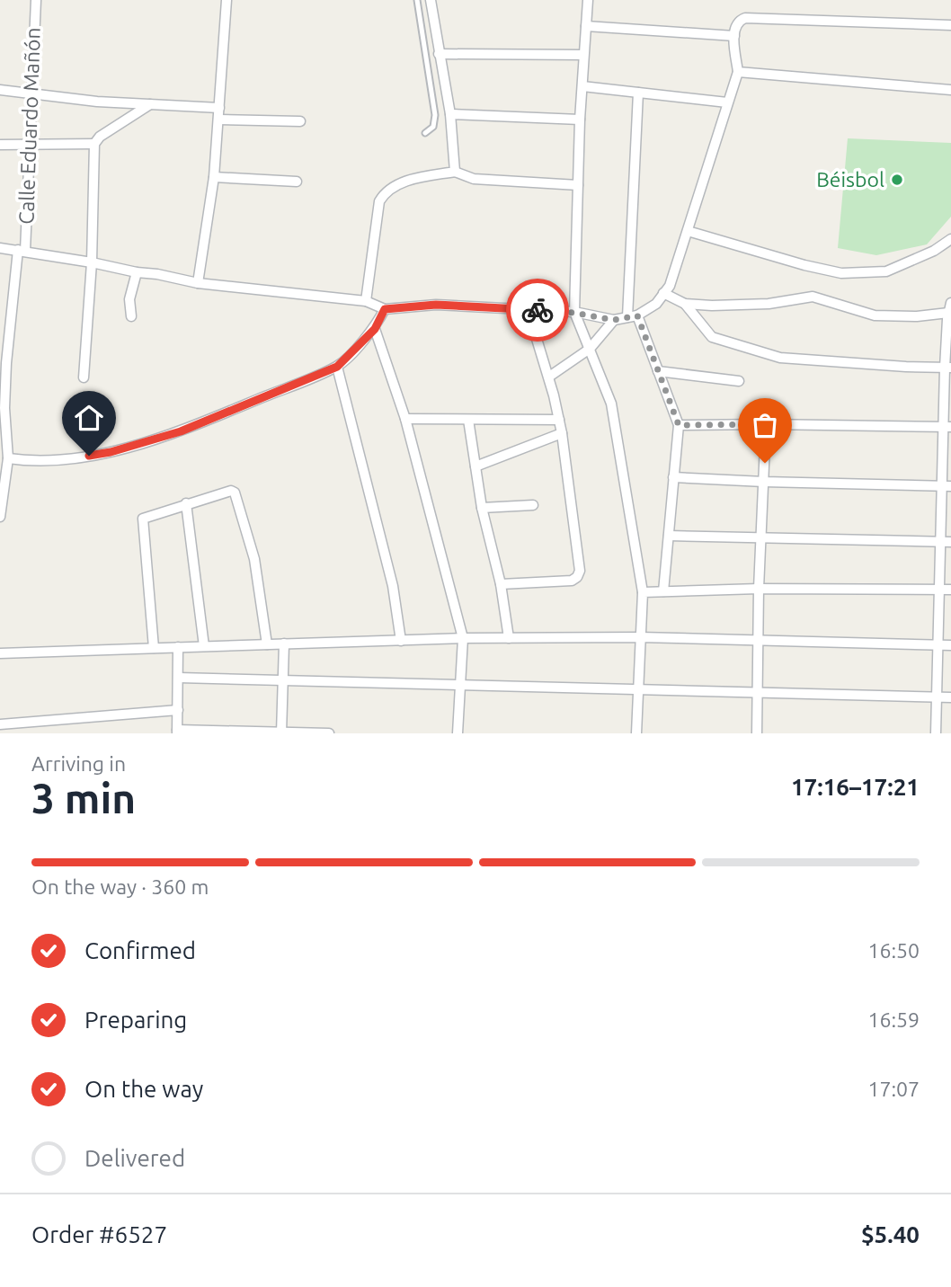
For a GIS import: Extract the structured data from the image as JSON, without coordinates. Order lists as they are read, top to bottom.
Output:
{
  "streets": {
    "street": ["Calle Eduardo Mañón"]
  },
  "places": ["Béisbol"],
  "page": {
    "heading": ["3 min", "Arriving in", "17:16–17:21"],
    "panel": ["Order #6527", "$5.40"],
    "bar": "On the way · 360 m",
    "list": [
      ["Confirmed", "16:50"],
      ["Preparing", "16:59"],
      ["On the way", "17:07"],
      "Delivered"
    ]
  }
}
